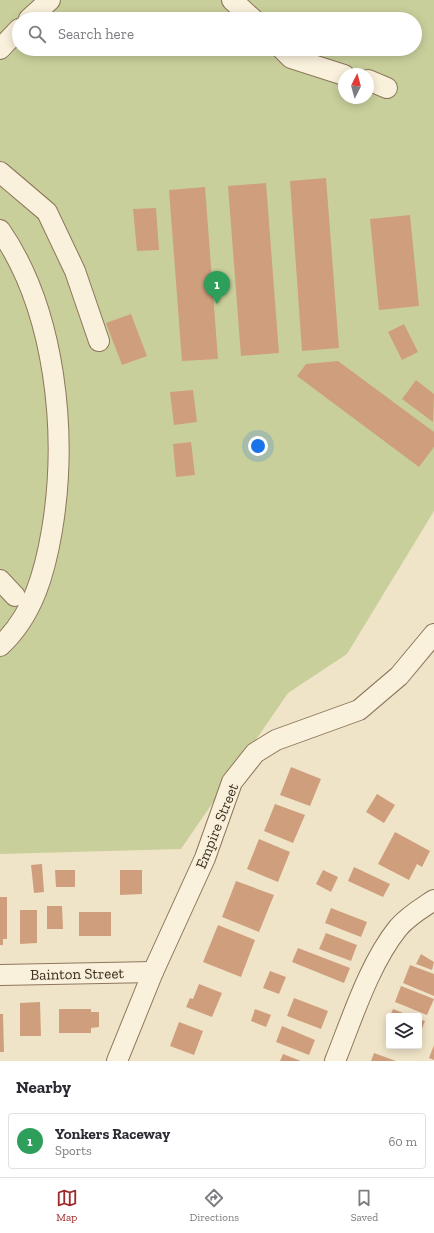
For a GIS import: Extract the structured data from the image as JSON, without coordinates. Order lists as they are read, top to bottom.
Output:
{
  "streets": {
    "street": ["Empire Street", "Bainton Street"]
  },
  "crossings": [
    ["Empire Street", "Bainton Street"]
  ],
  "north": "top",
  "page": {
    "search": "Search here",
    "pins": "1",
    "heading": "Nearby",
    "list": [
      {
        "mark": "1",
        "name": "Yonkers Raceway",
        "note": "Sports",
        "value": "60 m"
      }
    ],
    "nav": ["Map", "Directions", "Saved"]
  }
}
